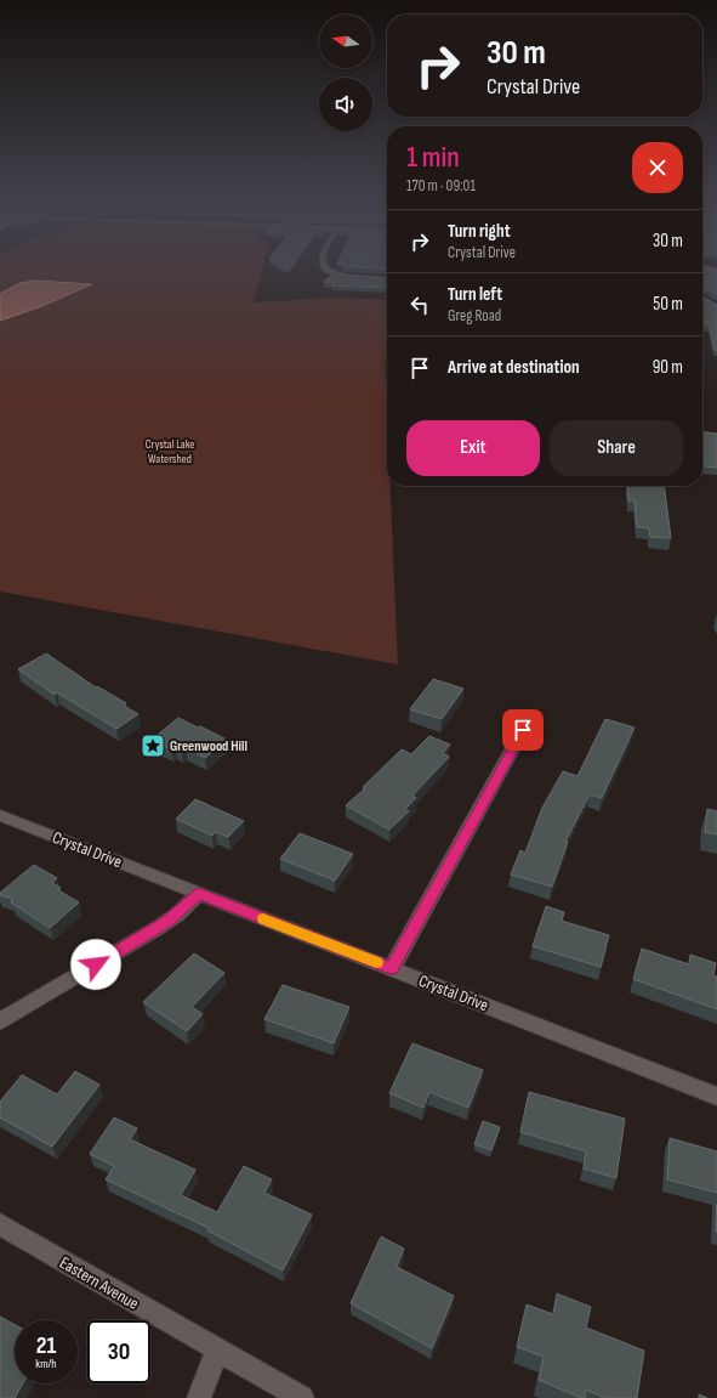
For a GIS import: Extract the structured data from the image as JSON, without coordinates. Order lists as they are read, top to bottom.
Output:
{
  "streets": {
    "street": ["Crystal Drive", "Eastern Avenue"]
  },
  "parks": ["Crystal Lake Watershed"],
  "places": {
    "place": ["Greenwood Hill"]
  },
  "north": "left",
  "page": {
    "turn": ["30 m", "Crystal Drive"],
    "heading": ["1 min", "170 m · 09:01"],
    "list": [
      {
        "name": "Turn right",
        "note": "Crystal Drive",
        "value": "30 m"
      },
      {
        "name": "Turn left",
        "note": "Greg Road",
        "value": "50 m"
      },
      {
        "name": "Arrive at destination",
        "value": "90 m"
      }
    ],
    "buttons": ["Exit", "Share"],
    "speed": "21 km/h",
    "limit": "30"
  }
}
